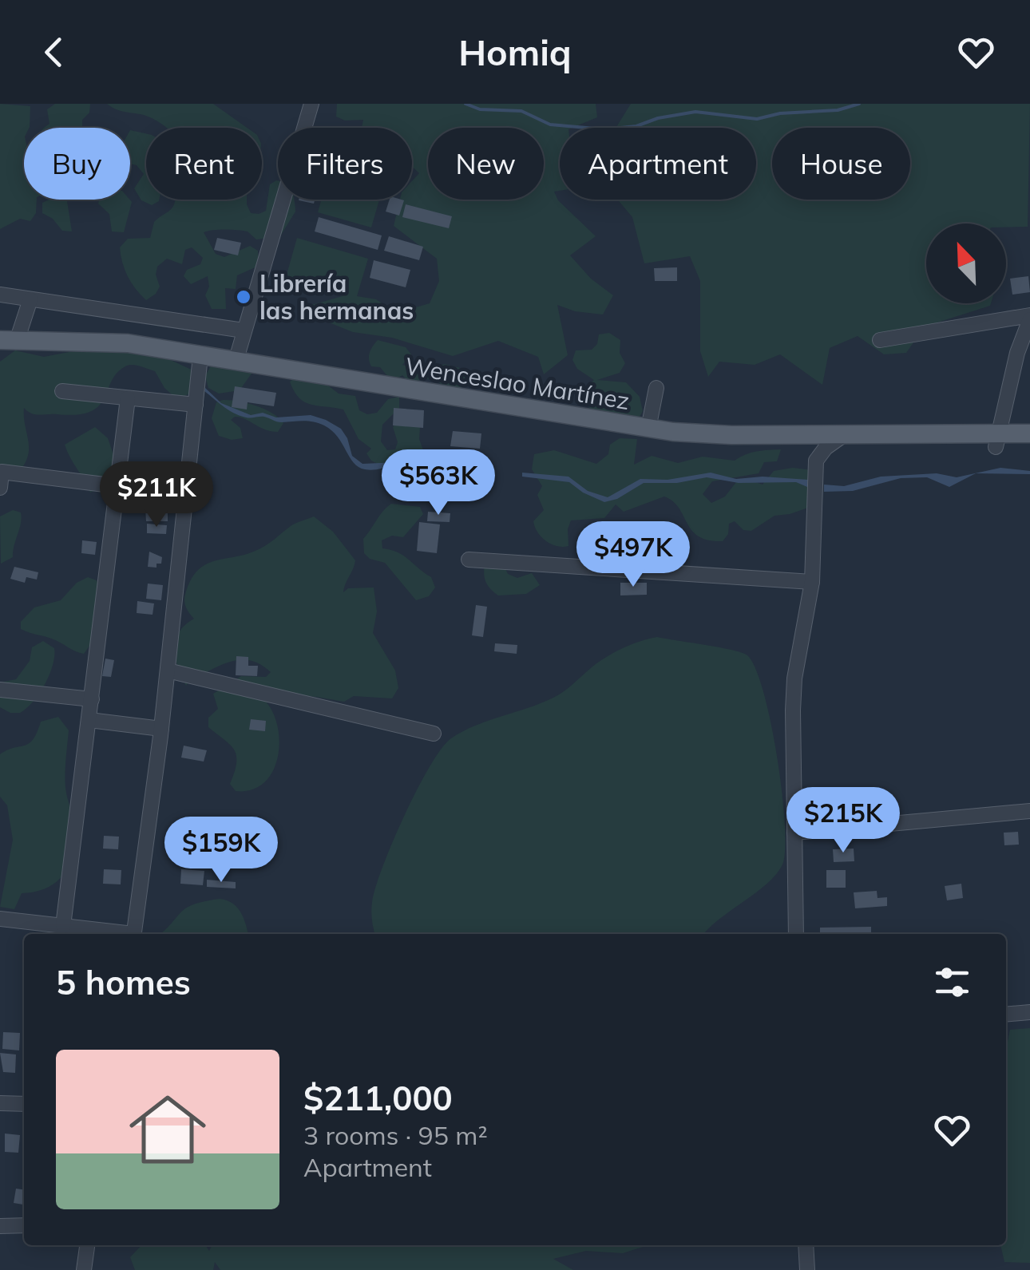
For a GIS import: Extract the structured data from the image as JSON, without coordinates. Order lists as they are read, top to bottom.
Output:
{
  "streets": {
    "main road": ["Wenceslao Martínez"]
  },
  "places": ["Librería las hermanas"],
  "north": "top left",
  "page": {
    "header": "Homiq",
    "chip": [
      "Buy",
      "Rent",
      "Filters",
      "New",
      "Apartment",
      "House"
    ],
    "price": [
      "$563K",
      "$211K",
      "$497K",
      "$215K",
      "$159K"
    ],
    "heading": "5 homes",
    "list": [
      {
        "name": "$211,000",
        "note": "3 rooms · 95 m² · Apartment"
      }
    ]
  }
}
